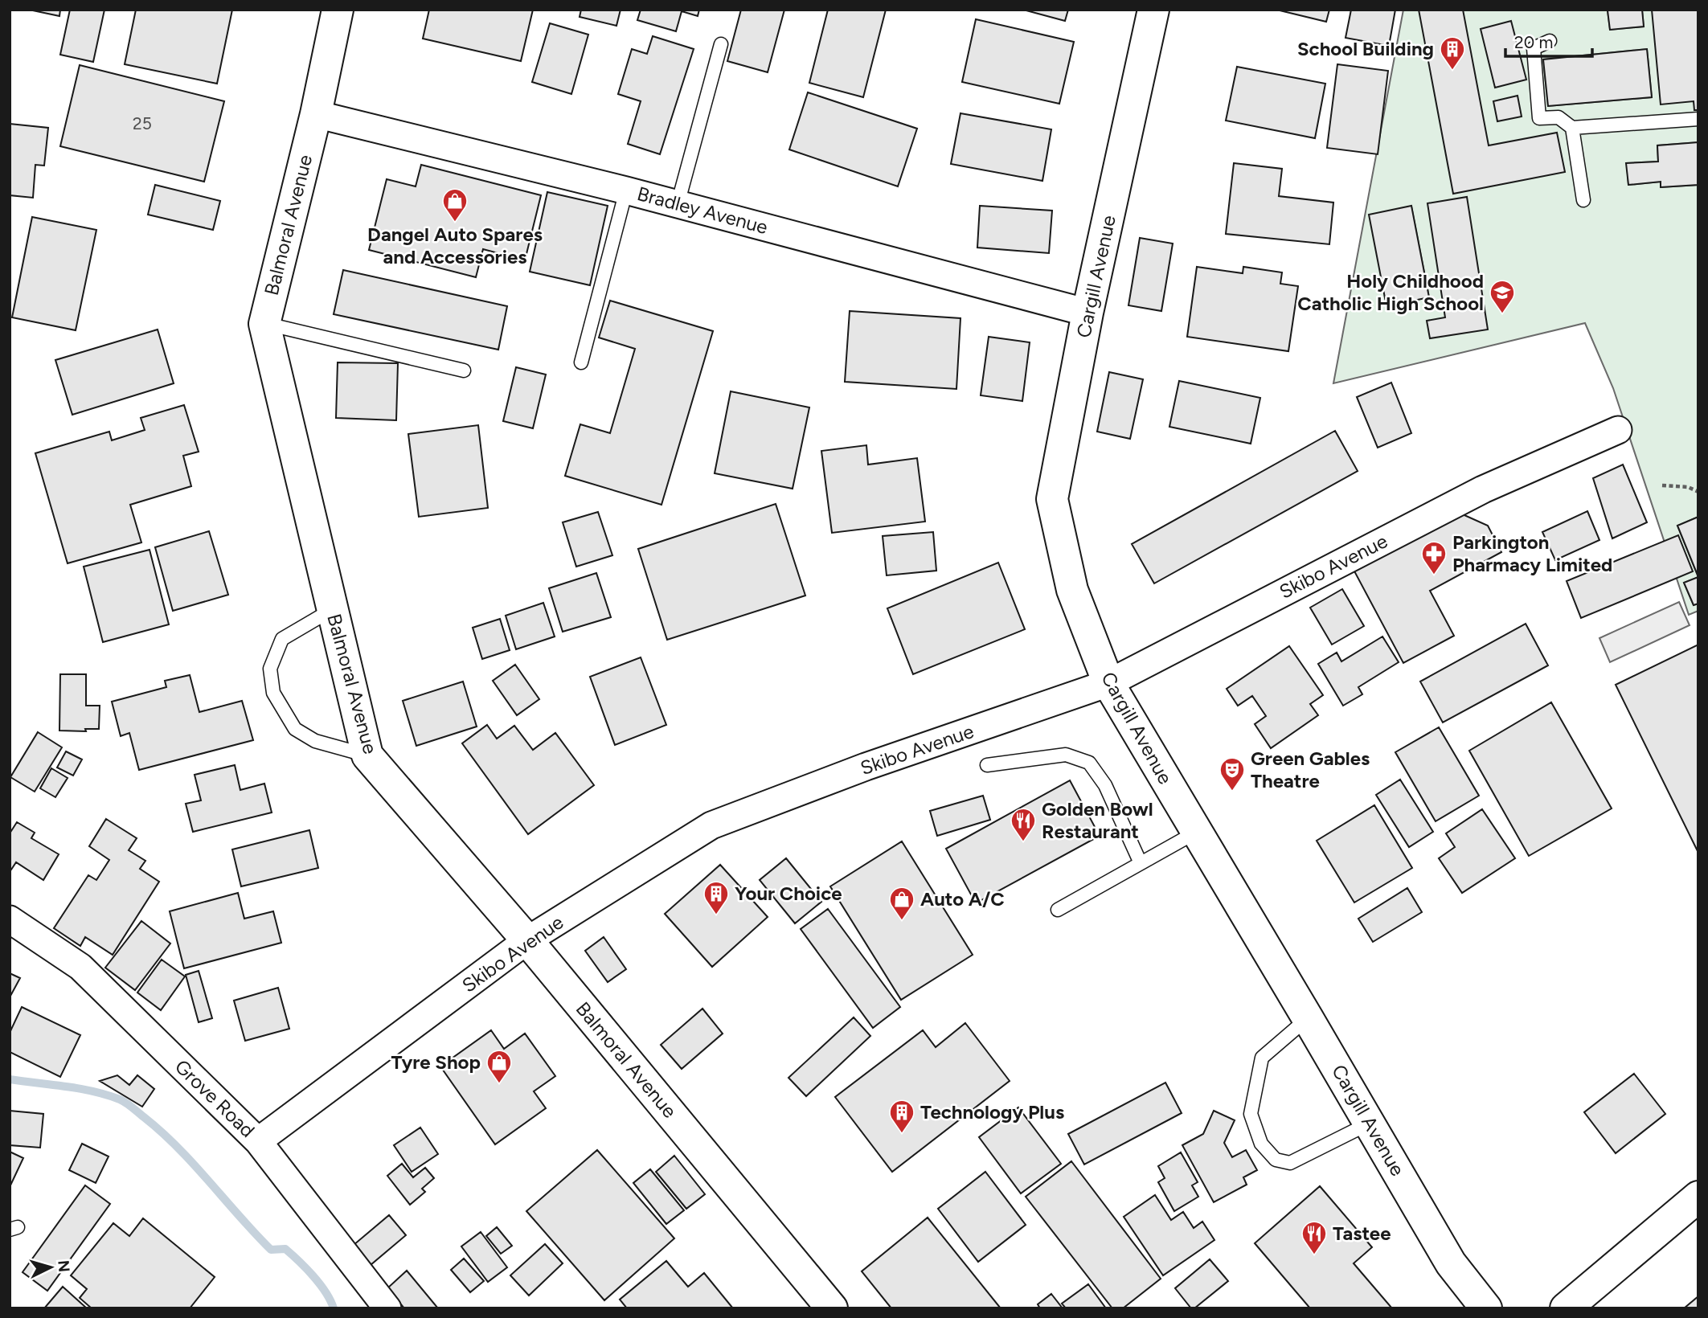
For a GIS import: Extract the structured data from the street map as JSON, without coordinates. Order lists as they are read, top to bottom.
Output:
{
  "streets": {
    "main road": ["Balmoral Avenue", "Cargill Avenue"],
    "street": ["Bradley Avenue", "Skibo Avenue", "Grove Road"]
  },
  "crossings": [
    ["Bradley Avenue", "Balmoral Avenue"],
    ["Bradley Avenue", "Cargill Avenue"],
    ["Balmoral Avenue", "Skibo Avenue"],
    ["Cargill Avenue", "Skibo Avenue"],
    ["Skibo Avenue", "Grove Road"]
  ],
  "places": {
    "building": ["School Building", "Your Choice", "Technology Plus"],
    "shop": ["Dangel Auto Spares and Accessories", "Auto A/C", "Tyre Shop"],
    "school or university": ["Holy Childhood Catholic High School"],
    "pharmacy": ["Parkington Pharmacy Limited"],
    "theatre": ["Green Gables Theatre"],
    "restaurant": ["Golden Bowl Restaurant", "Tastee"]
  },
  "house_numbers": ["25"],
  "scale_bar": "20 m",
  "north": "right"
}
